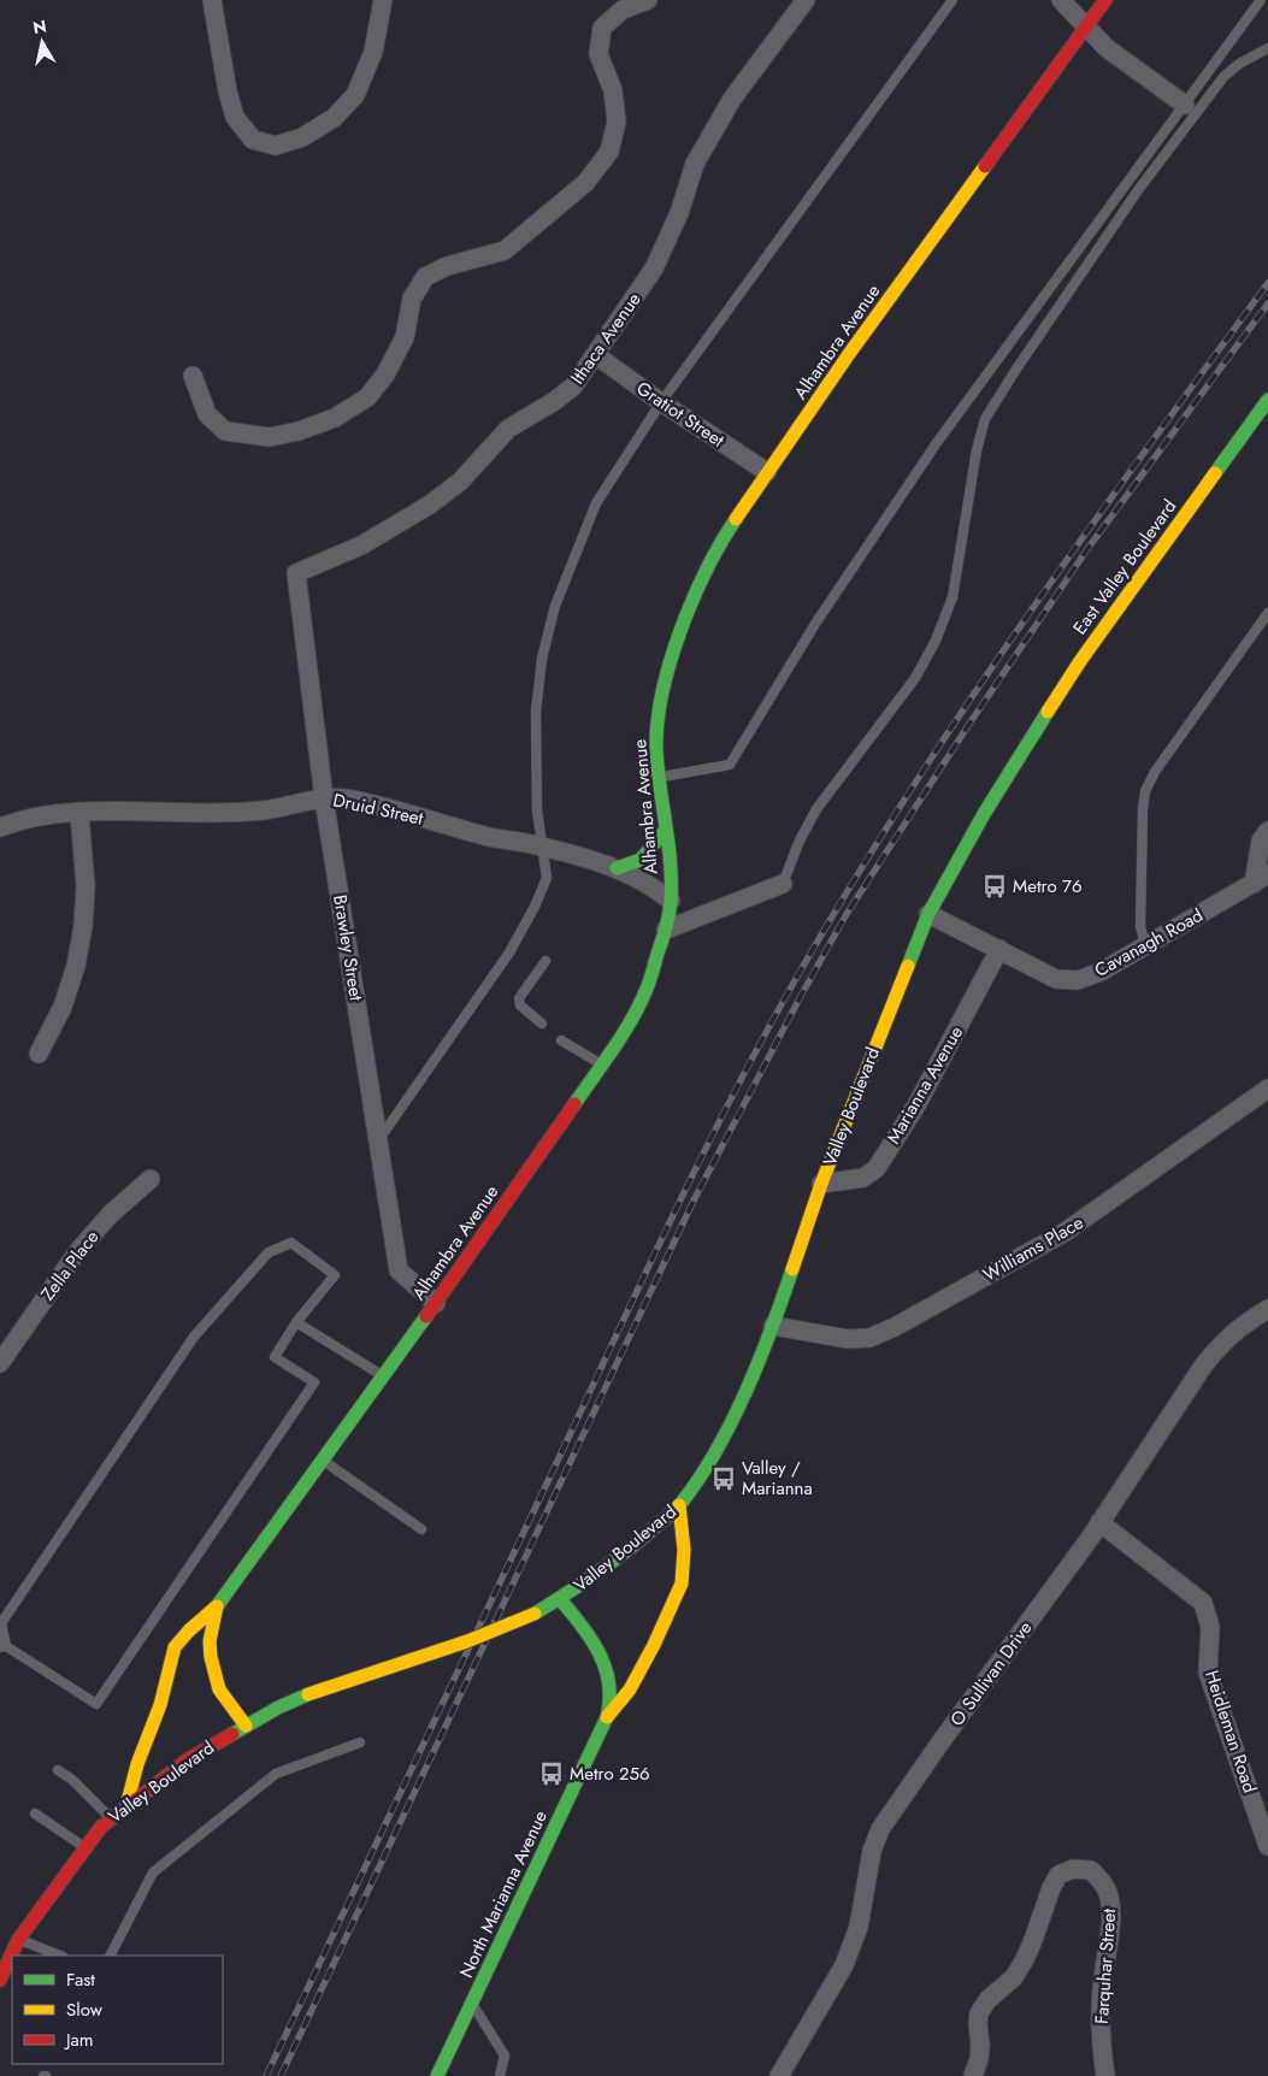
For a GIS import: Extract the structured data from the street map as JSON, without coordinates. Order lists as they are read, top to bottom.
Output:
{
  "streets": {
    "main road": [
      "Alhambra Avenue",
      "East Valley Boulevard",
      "Valley Boulevard",
      "North Marianna Avenue"
    ],
    "street": [
      "Ithaca Avenue",
      "Gratiot Street",
      "Druid Street",
      "Cavanagh Road",
      "Brawley Street",
      "Marianna Avenue",
      "Williams Place",
      "Zella Place",
      "O Sullivan Drive",
      "Heidleman Road",
      "Farquhar Street"
    ]
  },
  "crossings": [
    ["Ithaca Avenue", "Gratiot Street"],
    ["Ithaca Avenue", "Brawley Street"],
    ["Alhambra Avenue", "Gratiot Street"],
    ["Alhambra Avenue", "Druid Street"],
    ["Alhambra Avenue", "Brawley Street"],
    ["East Valley Boulevard", "Valley Boulevard"],
    ["Druid Street", "Brawley Street"],
    ["Cavanagh Road", "Marianna Avenue"],
    ["Cavanagh Road", "Valley Boulevard"],
    ["Marianna Avenue", "Valley Boulevard"],
    ["Valley Boulevard", "Williams Place"],
    ["Valley Boulevard", "North Marianna Avenue"],
    ["O Sullivan Drive", "Heidleman Road"]
  ],
  "places": {
    "bus stop": ["Metro 76", "Valley / Marianna", "Metro 256"]
  },
  "legend": ["Fast", "Slow", "Jam"],
  "north": "top"
}
